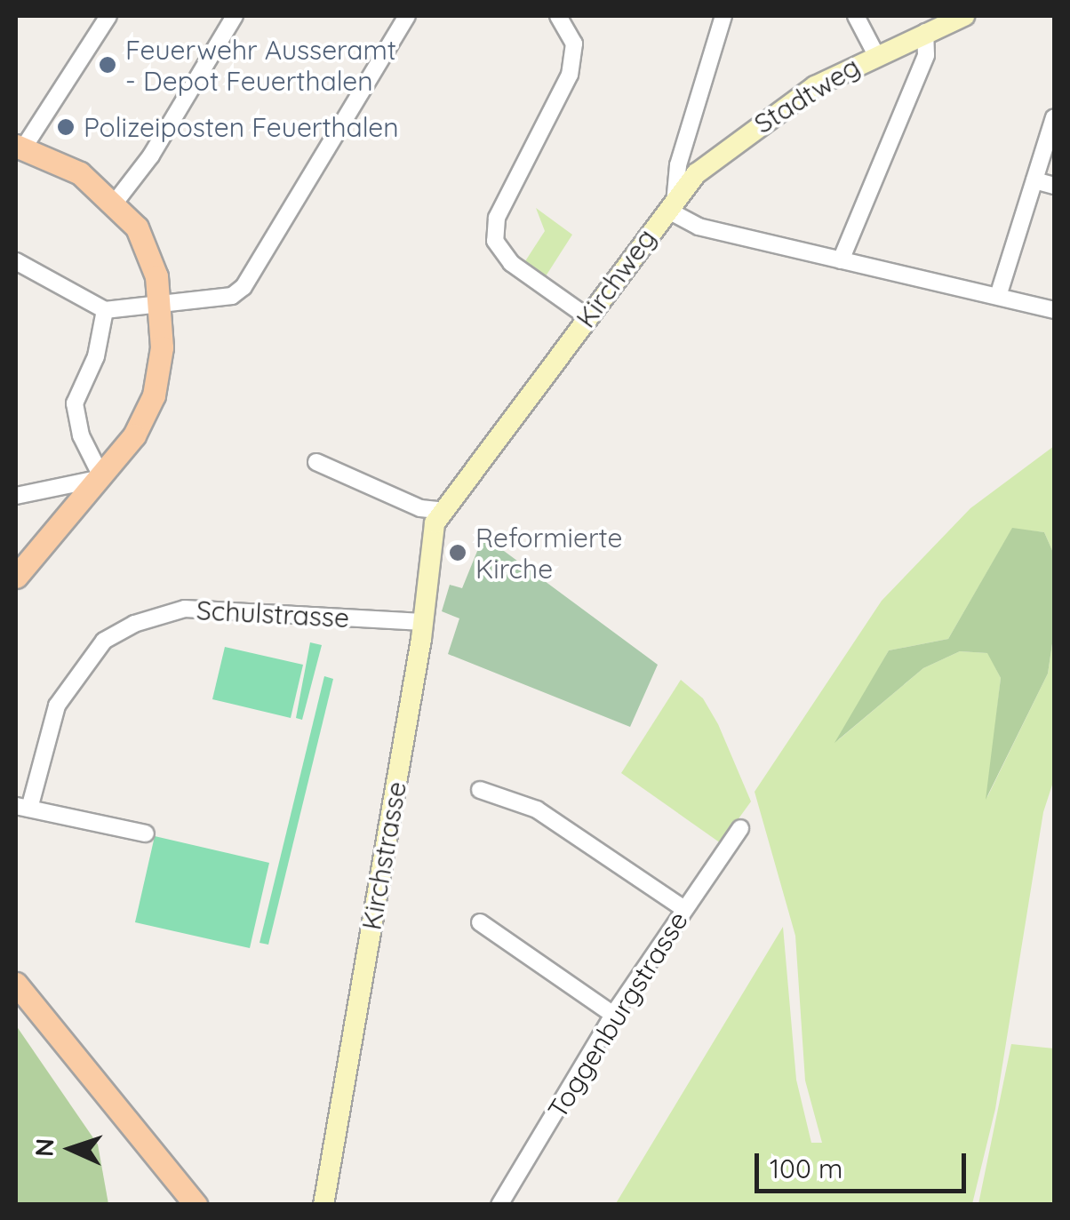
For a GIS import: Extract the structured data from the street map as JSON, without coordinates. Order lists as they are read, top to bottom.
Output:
{
  "streets": {
    "street": [
      "Stadtweg",
      "Kirchweg",
      "Schulstrasse",
      "Kirchstrasse",
      "Toggenburgstrasse"
    ]
  },
  "crossings": [
    ["Stadtweg", "Kirchweg"],
    ["Kirchweg", "Kirchstrasse"],
    ["Schulstrasse", "Kirchstrasse"]
  ],
  "places": ["Feuerwehr Ausseramt - Depot Feuerthalen", "Polizeiposten Feuerthalen", "Reformierte Kirche"],
  "scale_bar": "100 m",
  "north": "left"
}
